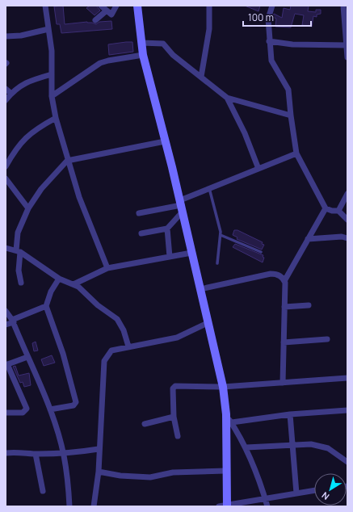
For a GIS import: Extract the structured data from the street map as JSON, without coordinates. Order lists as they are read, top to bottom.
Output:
{
  "scale_bar": "100 m",
  "north": "bottom left"
}
